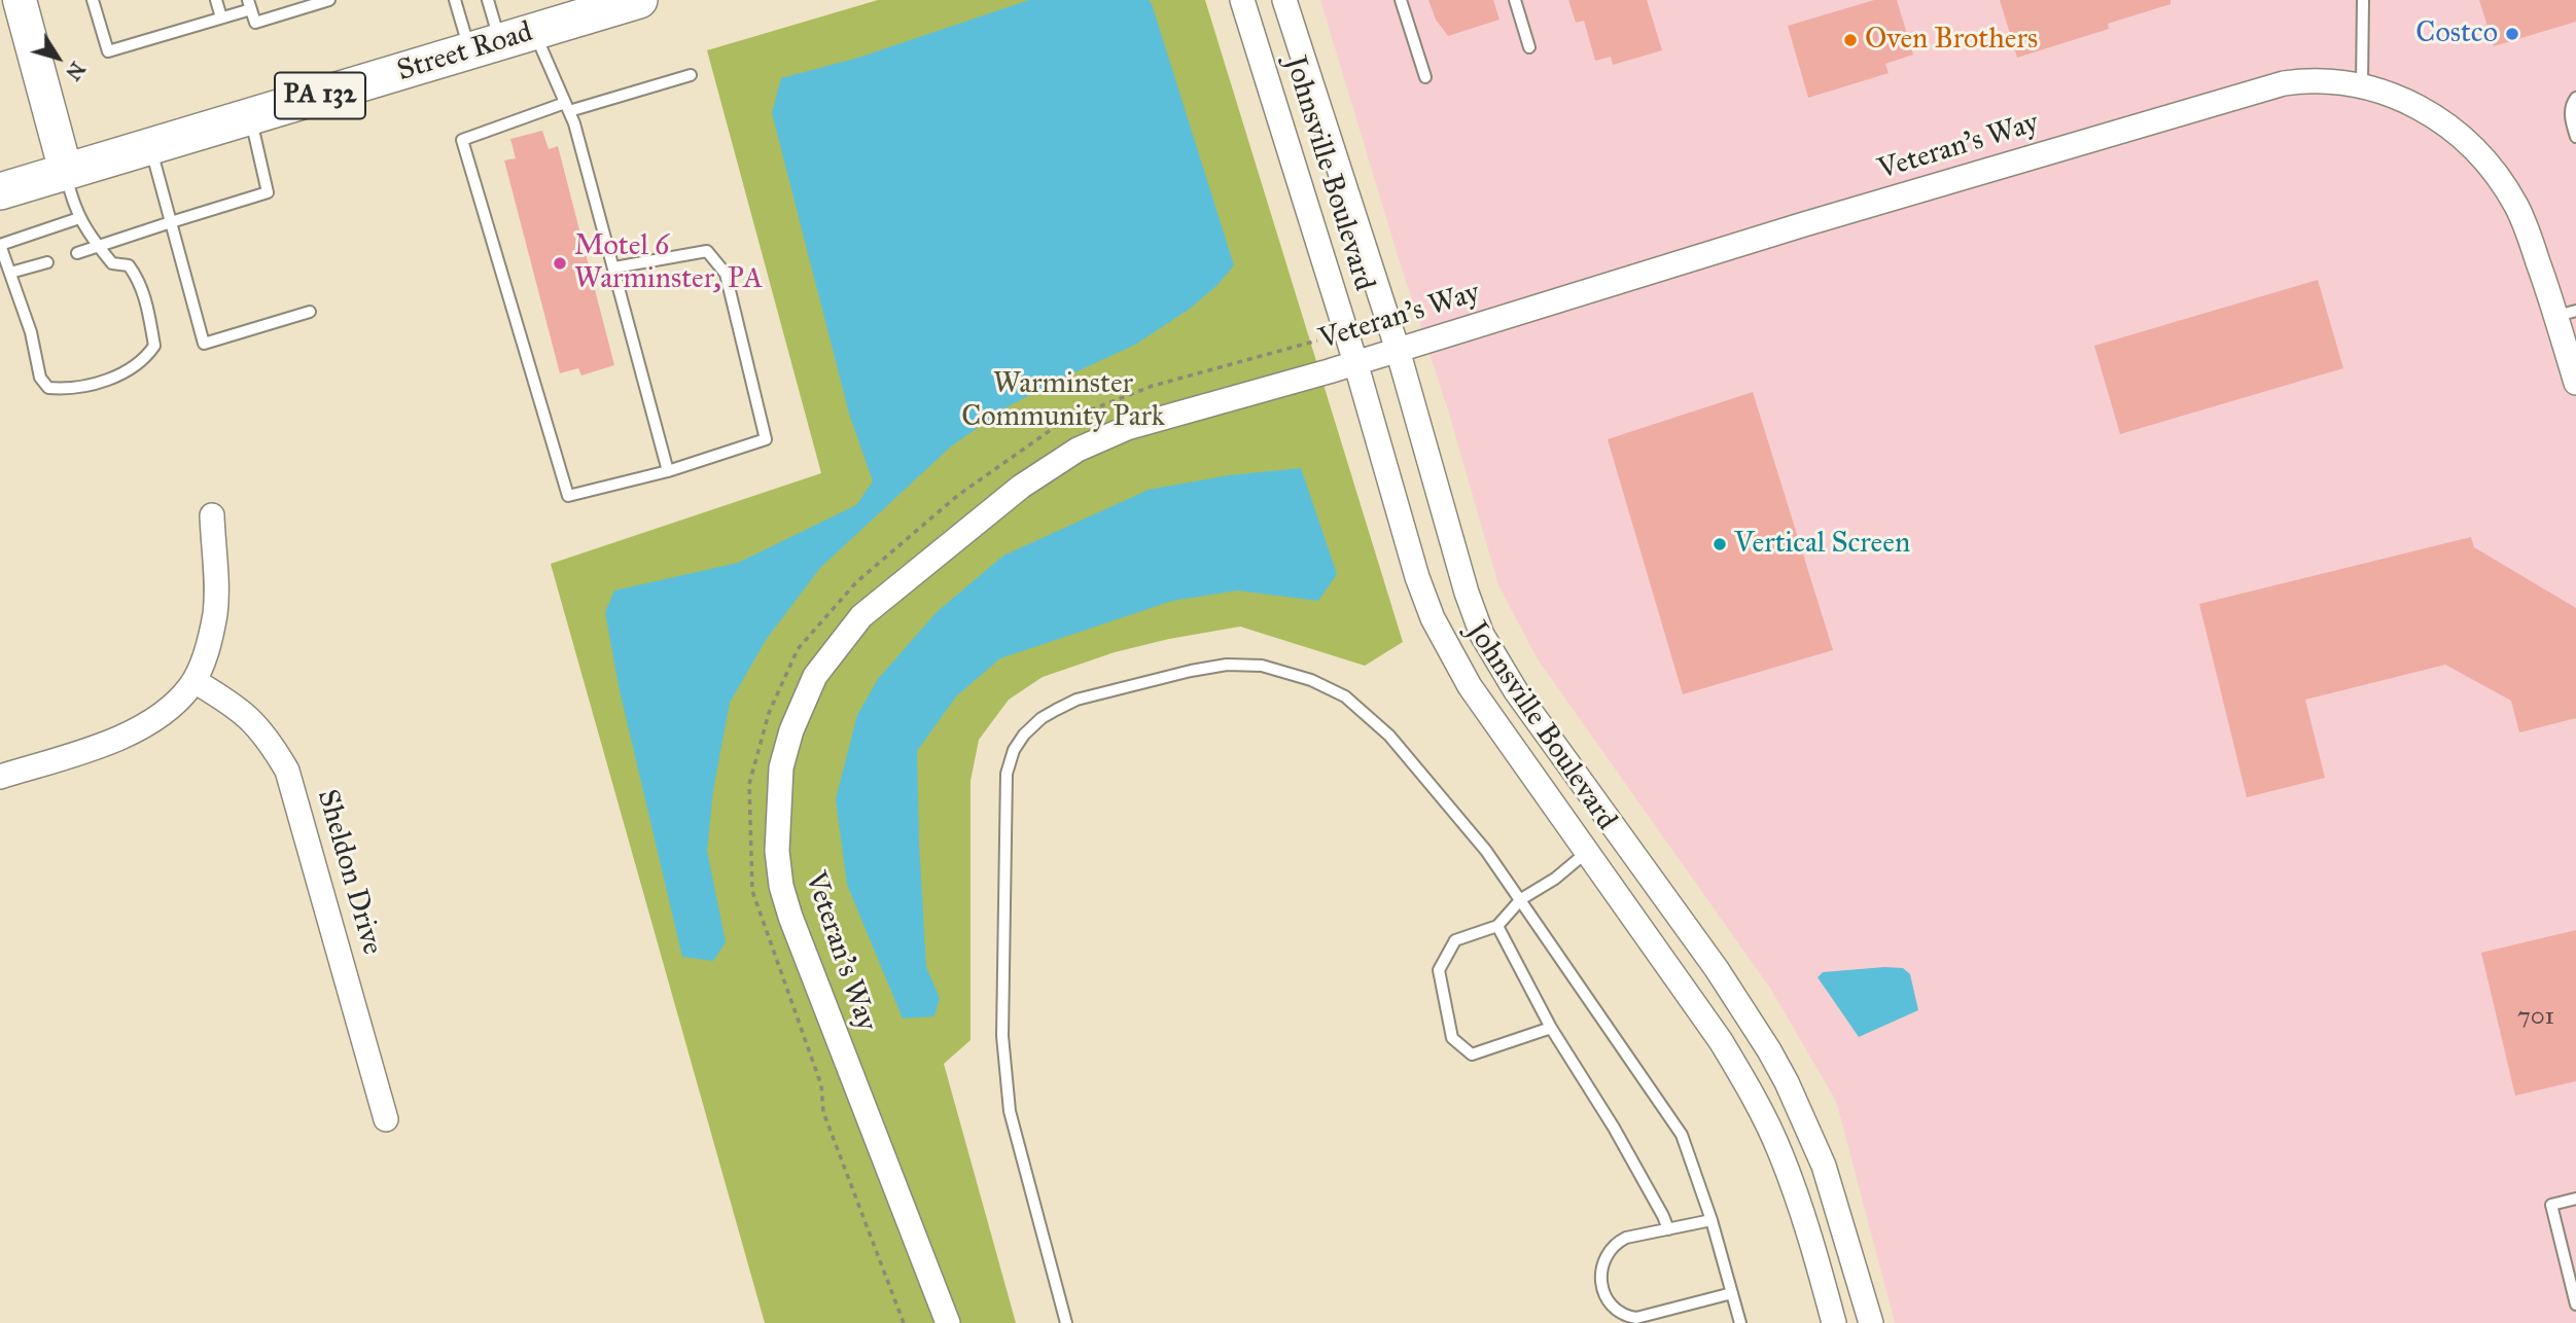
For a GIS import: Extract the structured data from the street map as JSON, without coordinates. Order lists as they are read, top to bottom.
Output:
{
  "streets": {
    "main road": ["Street Road", "PA 132"],
    "street": ["Veteran's Way", "Johnsville Boulevard", "Sheldon Drive"]
  },
  "crossings": [
    ["Veteran's Way", "Johnsville Boulevard"]
  ],
  "parks": ["Warminster Community Park"],
  "places": [
    "Costco",
    "Oven Brothers",
    "Motel 6 Warminster, PA",
    "Vertical Screen"
  ],
  "house_numbers": ["701"],
  "north": "bottom right"
}
